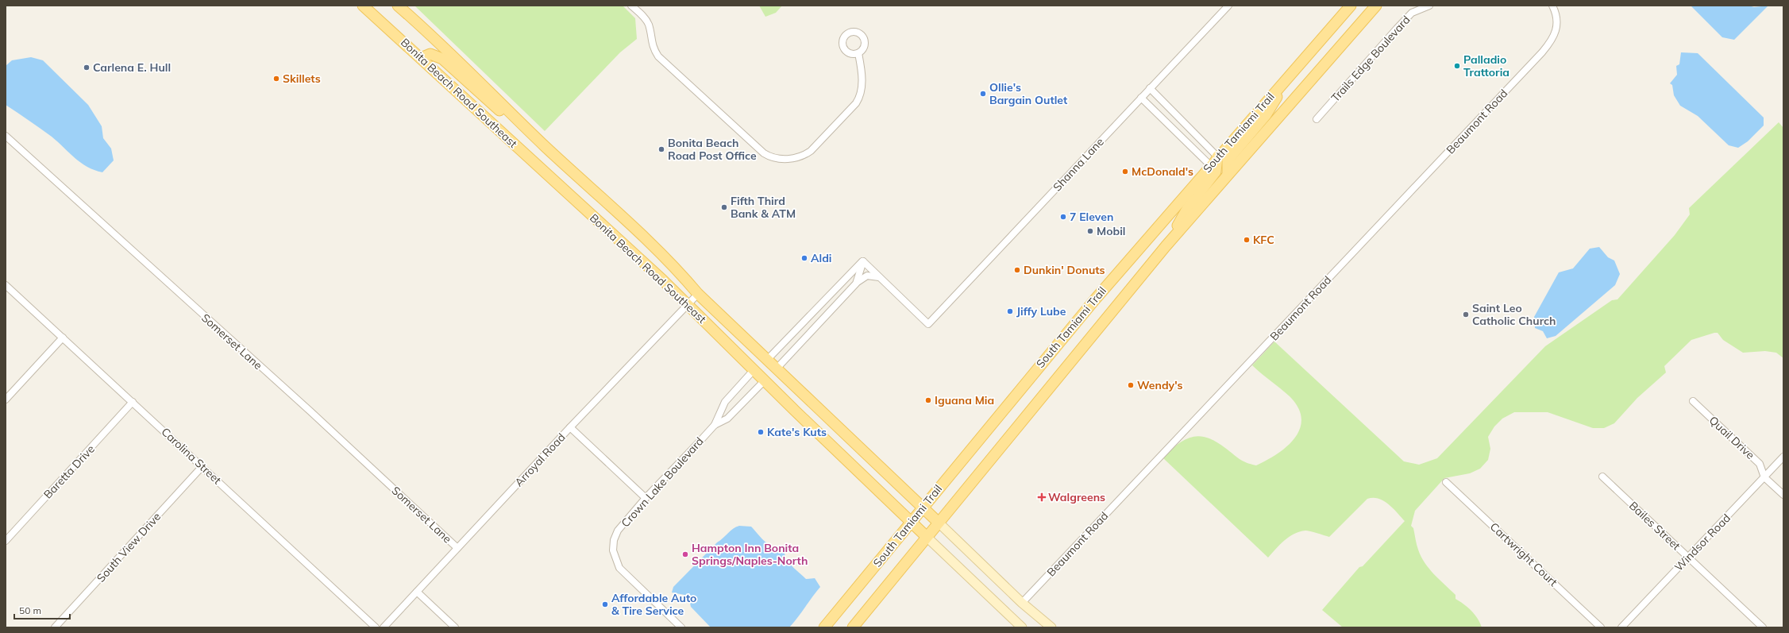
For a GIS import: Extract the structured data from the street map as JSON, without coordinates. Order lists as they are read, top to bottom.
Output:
{
  "streets": {
    "main road": ["Bonita Beach Road Southeast", "South Tamiami Trail"],
    "street": [
      "Trails Edge Boulevard",
      "Beaumont Road",
      "Shanna Lane",
      "Somerset Lane",
      "Quail Drive",
      "Carolina Street",
      "Arroyal Road",
      "Baretta Drive",
      "Crown Lake Boulevard",
      "Bailes Street",
      "Windsor Road",
      "South View Drive",
      "Cartwright Court"
    ]
  },
  "crossings": [
    ["Bonita Beach Road Southeast", "South Tamiami Trail"],
    ["Bonita Beach Road Southeast", "Arroyal Road"],
    ["Bonita Beach Road Southeast", "Crown Lake Boulevard"],
    ["Somerset Lane", "Arroyal Road"],
    ["Quail Drive", "Windsor Road"],
    ["Carolina Street", "Baretta Drive"],
    ["Carolina Street", "South View Drive"],
    ["Bailes Street", "Windsor Road"]
  ],
  "places": {
    "other": [
      "Palladio Trattoria",
      "Carlena E. Hull",
      "Skillets",
      "Ollie's Bargain Outlet",
      "Bonita Beach Road Post Office",
      "McDonald's",
      "Fifth Third Bank & ATM",
      "7 Eleven",
      "Mobil",
      "KFC",
      "Aldi",
      "Dunkin' Donuts",
      "Jiffy Lube",
      "Saint Leo Catholic Church",
      "Wendy's",
      "Iguana Mia",
      "Kate's Kuts",
      "Hampton Inn Bonita Springs/Naples-North",
      "Affordable Auto & Tire Service"
    ],
    "health": ["Walgreens"]
  },
  "scale_bar": "50 m"
}
